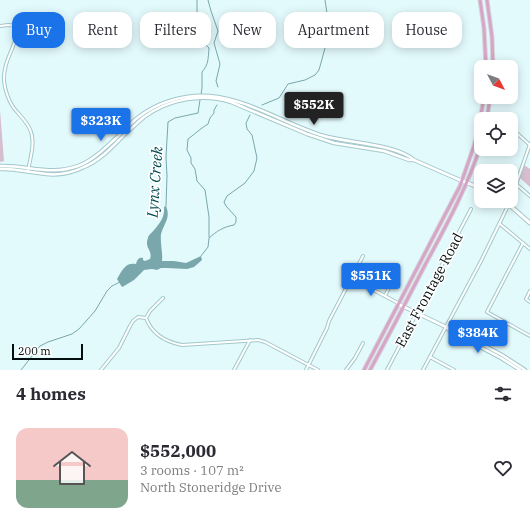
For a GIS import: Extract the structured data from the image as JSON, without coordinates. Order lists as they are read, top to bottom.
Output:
{
  "streets": {
    "street": ["East Frontage Road"]
  },
  "water": ["Lynx Creek"],
  "scale_bar": "200 m",
  "north": "bottom right",
  "page": {
    "chip": [
      "Buy",
      "Rent",
      "Filters",
      "New",
      "Apartment",
      "House"
    ],
    "price": [
      "$552K",
      "$323K",
      "$551K",
      "$384K"
    ],
    "scale": "200 m",
    "heading": "4 homes",
    "list": [
      {
        "name": "$552,000",
        "note": "3 rooms · 107 m² · North Stoneridge Drive"
      }
    ]
  }
}
